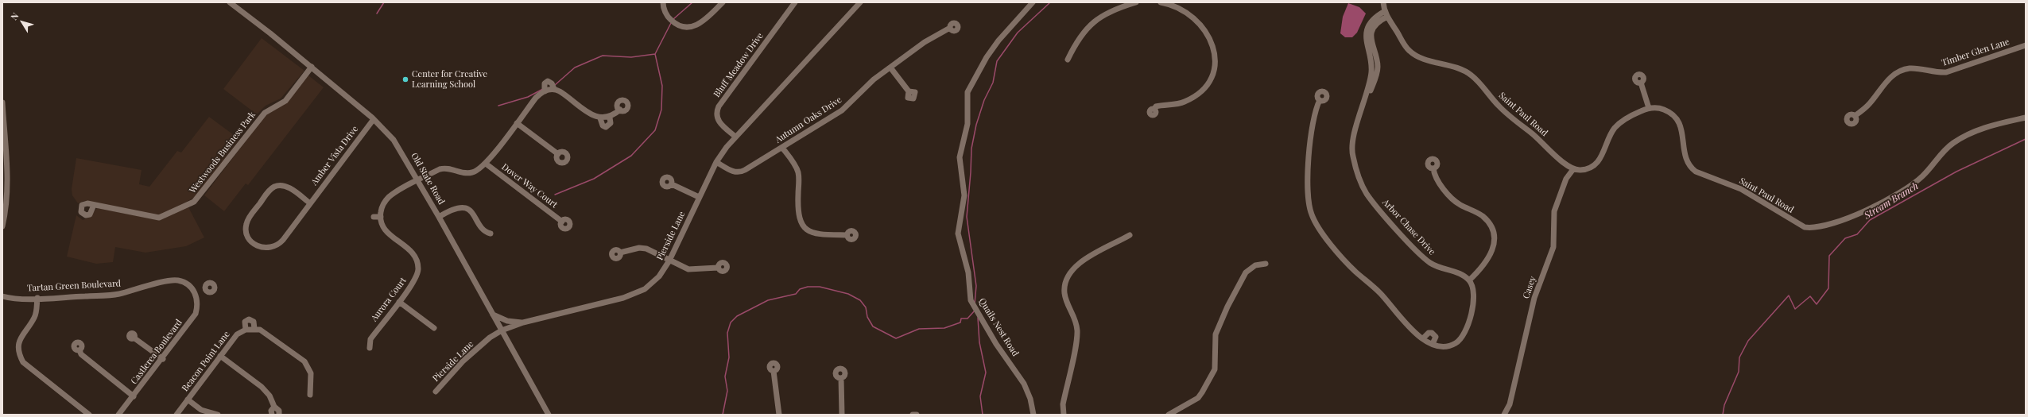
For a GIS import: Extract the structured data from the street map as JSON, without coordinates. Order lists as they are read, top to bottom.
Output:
{
  "streets": {
    "street": [
      "Timber Glen Lane",
      "Bluff Meadow Drive",
      "Saint Paul Road",
      "Autumn Oaks Drive",
      "Westwoods Business Park",
      "Amber Vista Drive",
      "Old State Road",
      "Dover Way Court",
      "Arbor Chase Drive",
      "Pierside Lane",
      "Tartan Green Boulevard",
      "Casey",
      "Aurora Court",
      "Quails Nest Road",
      "Castlerea Boulevard",
      "Beacon Point Lane"
    ]
  },
  "crossings": [
    ["Bluff Meadow Drive", "Pierside Lane"],
    ["Saint Paul Road", "Arbor Chase Drive"],
    ["Saint Paul Road", "Casey"],
    ["Autumn Oaks Drive", "Pierside Lane"],
    ["Westwoods Business Park", "Old State Road"],
    ["Amber Vista Drive", "Old State Road"],
    ["Old State Road", "Pierside Lane"],
    ["Tartan Green Boulevard", "Castlerea Boulevard"]
  ],
  "water": ["Stream Branch"],
  "places": ["Center for Creative Learning School"],
  "north": "top left"
}
